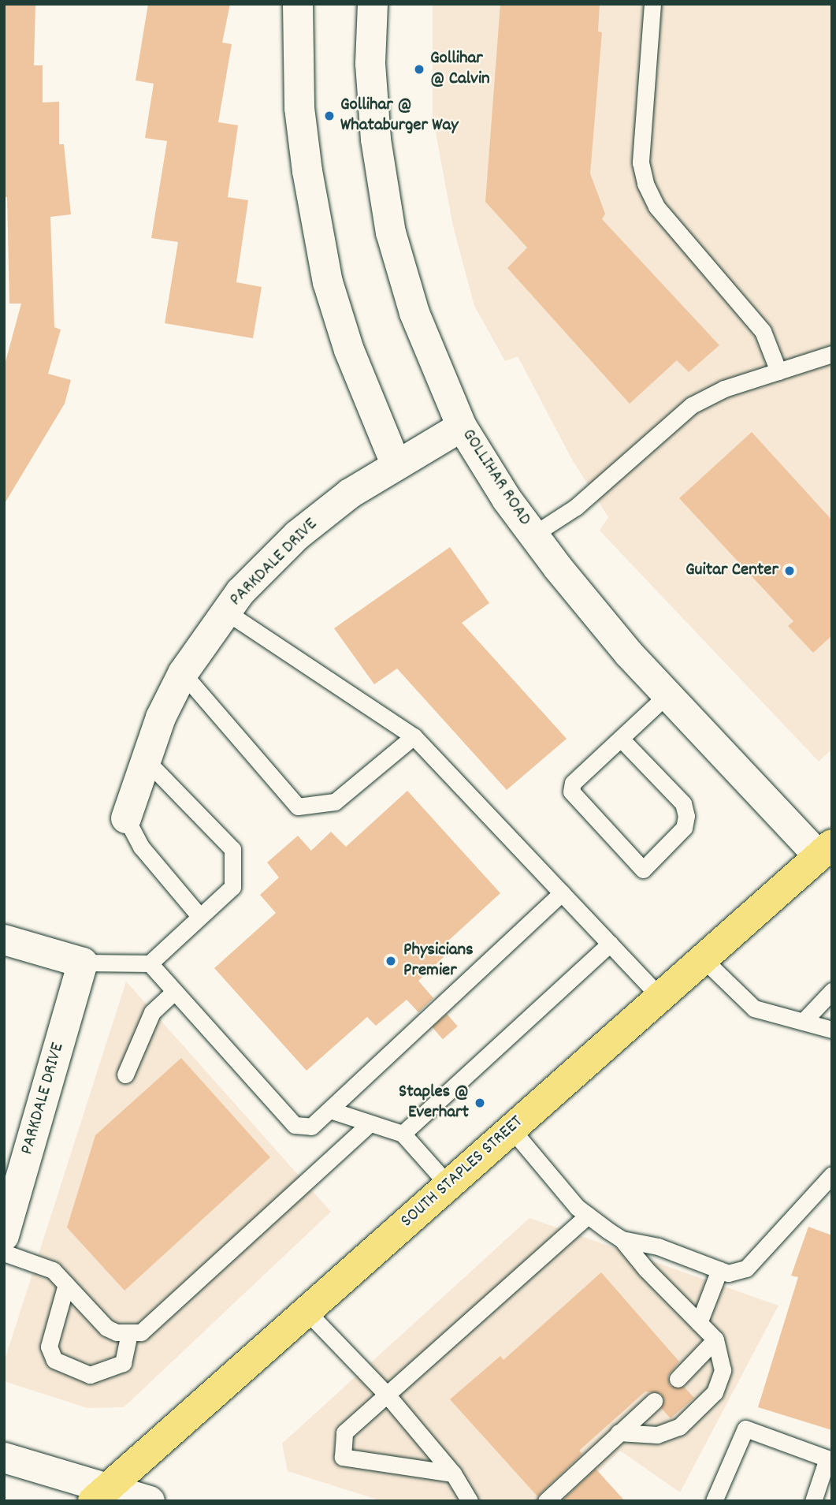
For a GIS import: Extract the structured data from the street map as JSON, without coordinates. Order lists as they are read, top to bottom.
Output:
{
  "streets": {
    "main road": ["SOUTH STAPLES STREET"],
    "street": ["GOLLIHAR ROAD", "PARKDALE DRIVE"]
  },
  "crossings": [
    ["GOLLIHAR ROAD", "PARKDALE DRIVE"],
    ["GOLLIHAR ROAD", "SOUTH STAPLES STREET"]
  ],
  "places": [
    "Gollihar @ Calvin",
    "Gollihar @ Whataburger Way",
    "Guitar Center",
    "Physicians Premier",
    "Staples @ Everhart"
  ]
}
